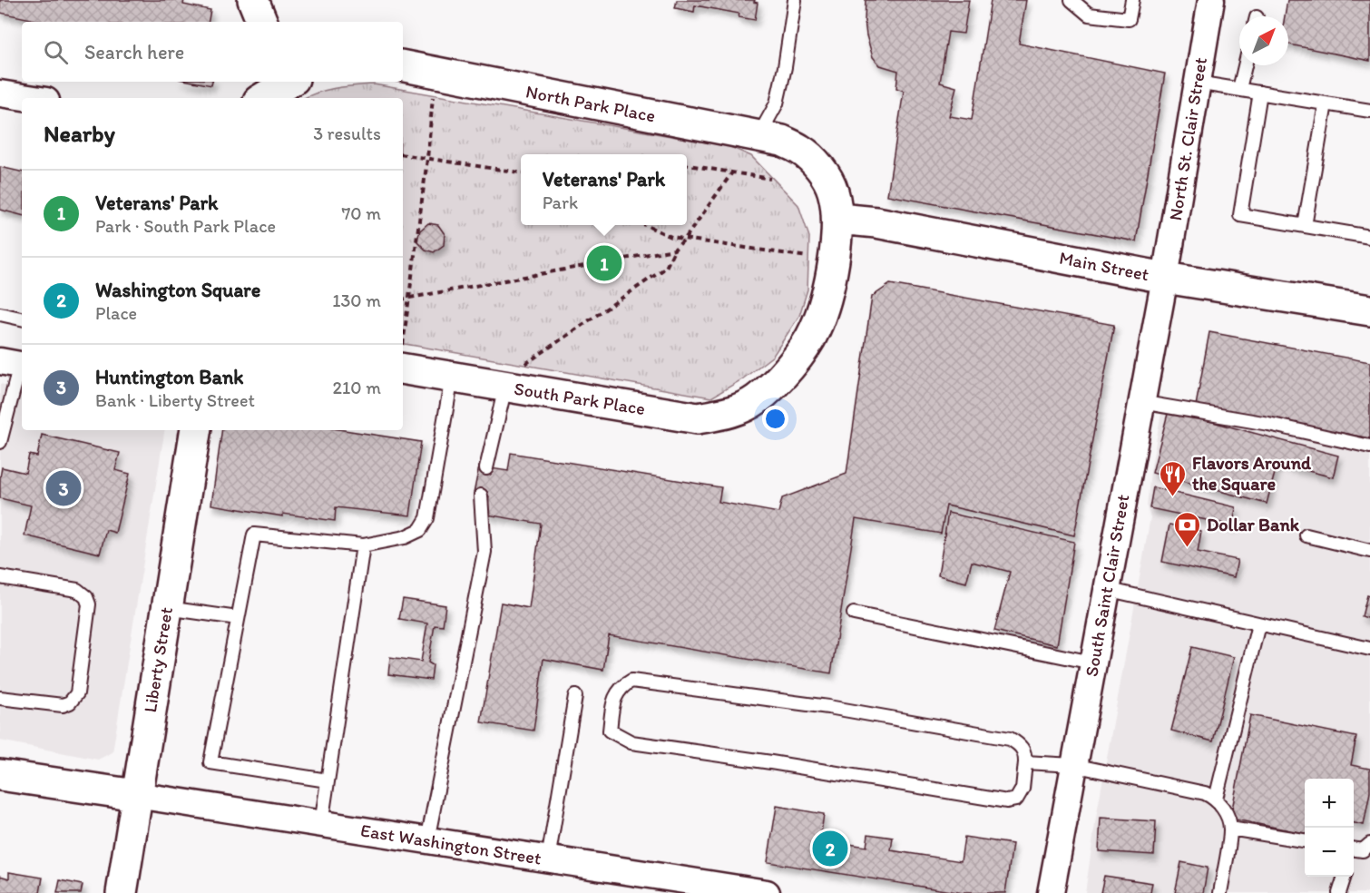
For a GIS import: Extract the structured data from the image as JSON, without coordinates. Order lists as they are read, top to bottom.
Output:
{
  "streets": {
    "street": [
      "North Park Place",
      "North St. Clair Street",
      "Main Street",
      "South Park Place",
      "South Saint Clair Street",
      "Liberty Street",
      "East Washington Street"
    ]
  },
  "crossings": [
    ["North Park Place", "Main Street"],
    ["North Park Place", "South Park Place"],
    ["North St. Clair Street", "Main Street"],
    ["North St. Clair Street", "South Saint Clair Street"],
    ["Main Street", "South Park Place"],
    ["Main Street", "South Saint Clair Street"],
    ["Liberty Street", "East Washington Street"]
  ],
  "places": {
    "restaurant": ["Flavors Around the Square"],
    "bank": ["Dollar Bank"]
  },
  "north": "top right",
  "page": {
    "search": "Search here",
    "heading": ["Nearby", "3 results"],
    "popup": ["Veterans' Park", "Park"],
    "list": [
      {
        "mark": "1",
        "name": "Veterans' Park",
        "note": "Park · South Park Place",
        "value": "70 m"
      },
      {
        "mark": "2",
        "name": "Washington Square",
        "note": "Place",
        "value": "130 m"
      },
      {
        "mark": "3",
        "name": "Huntington Bank",
        "note": "Bank · Liberty Street",
        "value": "210 m"
      }
    ],
    "pins": ["1", "3", "2"],
    "map_buttons": ["+", "−"]
  }
}
